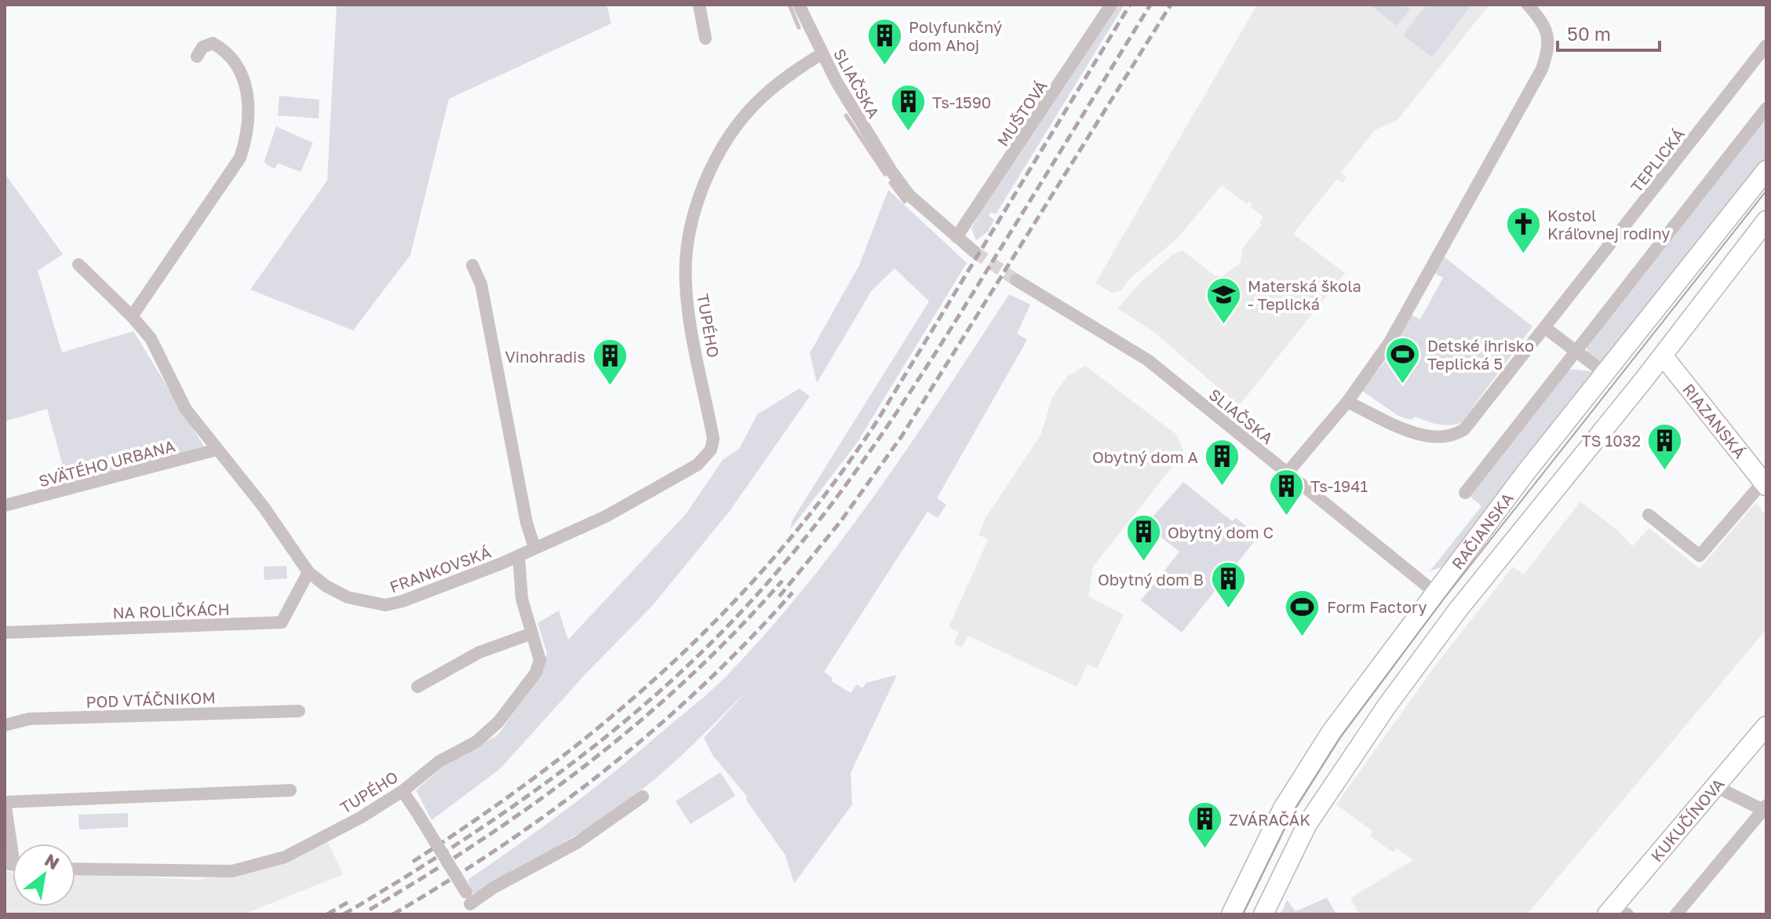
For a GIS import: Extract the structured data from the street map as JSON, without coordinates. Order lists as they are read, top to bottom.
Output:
{
  "streets": {
    "main road": ["RIAZANSKÁ", "RAČIANSKA", "KUKUČÍNOVA"],
    "street": [
      "SLIAČSKA",
      "MUŠTOVÁ",
      "TEPLICKÁ",
      "TUPÉHO",
      "SVÄTÉHO URBANA",
      "FRANKOVSKÁ",
      "NA ROLIČKÁCH",
      "POD VTÁČNIKOM"
    ]
  },
  "crossings": [
    ["SLIAČSKA", "MUŠTOVÁ"],
    ["SLIAČSKA", "TUPÉHO"],
    ["SLIAČSKA", "RAČIANSKA"],
    ["TUPÉHO", "FRANKOVSKÁ"],
    ["RIAZANSKÁ", "RAČIANSKA"],
    ["SVÄTÉHO URBANA", "FRANKOVSKÁ"],
    ["FRANKOVSKÁ", "NA ROLIČKÁCH"]
  ],
  "places": {
    "building": [
      "Polyfunkčný dom Ahoj",
      "Ts-1590",
      "Vinohradis",
      "TS 1032",
      "Obytný dom A",
      "Ts-1941",
      "Obytný dom C",
      "Obytný dom B",
      "ZVÁRAČÁK"
    ],
    "church": ["Kostol Kráľovnej rodiny"],
    "school or university": ["Materská škola - Teplická"],
    "sports": ["Detské ihrisko Teplická 5", "Form Factory"]
  },
  "scale_bar": "50 m",
  "north": "top right"
}
